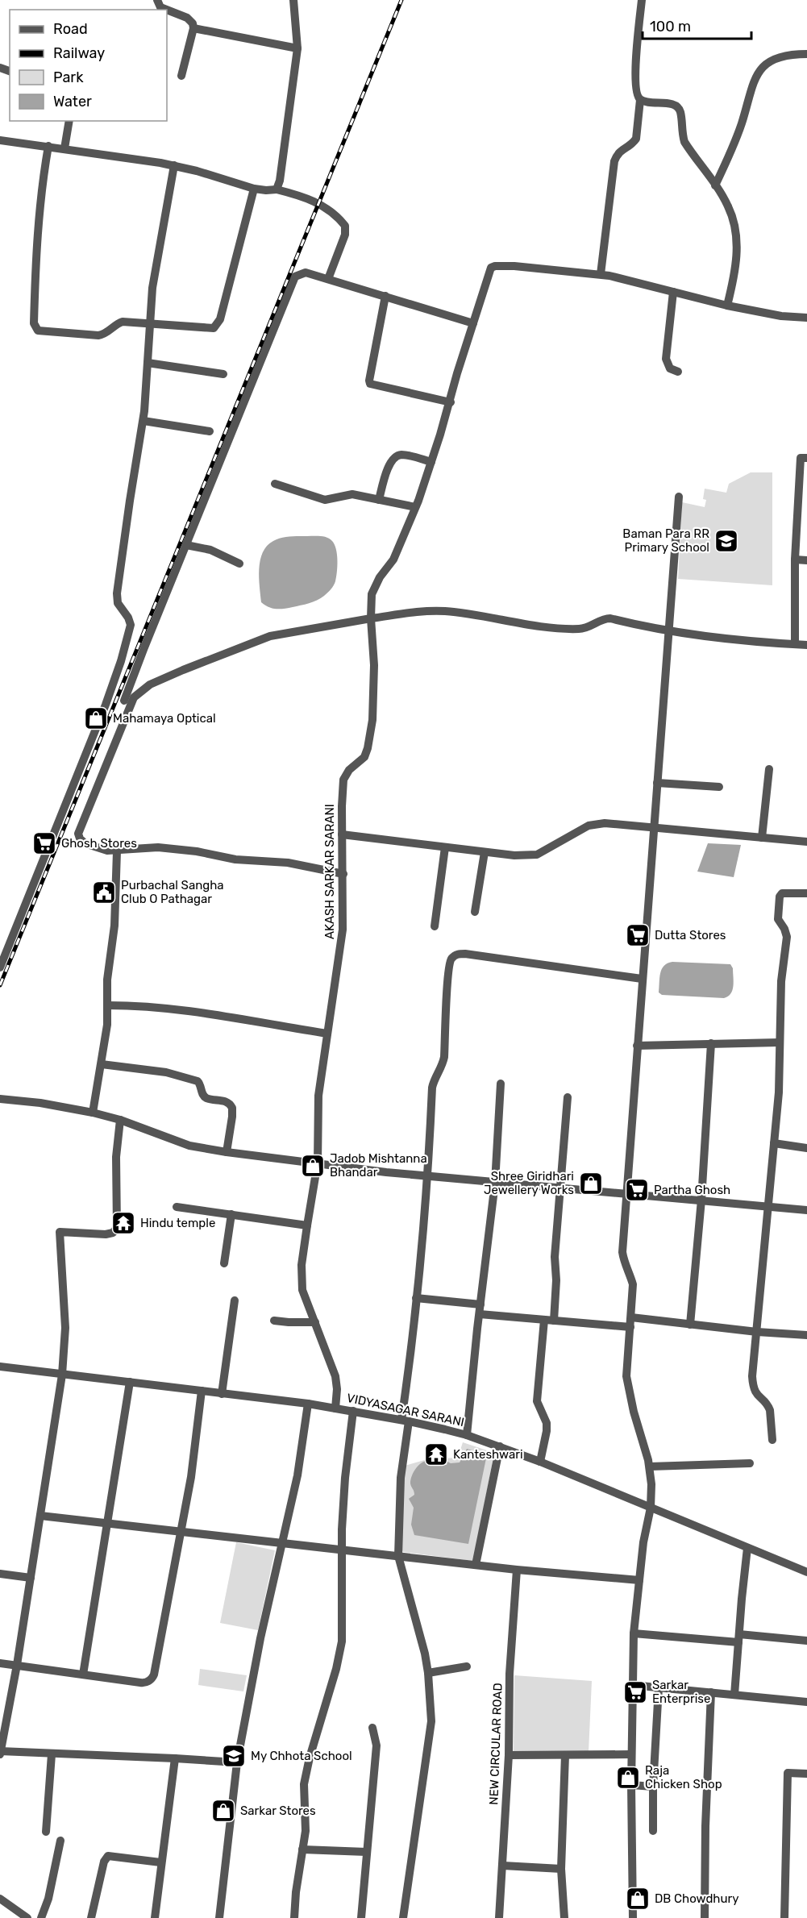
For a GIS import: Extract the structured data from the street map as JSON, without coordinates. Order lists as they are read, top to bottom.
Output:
{
  "streets": {
    "street": ["AKASH SARKAR SARANI", "VIDYASAGAR SARANI", "NEW CIRCULAR ROAD"]
  },
  "crossings": [
    ["AKASH SARKAR SARANI", "VIDYASAGAR SARANI"]
  ],
  "places": {
    "school or university": ["Baman Para RR Primary School", "My Chhota School"],
    "shop": [
      "Mahamaya Optical",
      "Jadob Mishtanna Bhandar",
      "Shree Giridhari Jewellery Works",
      "Raja Chicken Shop",
      "Sarkar Stores",
      "DB Chowdhury"
    ],
    "supermarket": [
      "Ghosh Stores",
      "Dutta Stores",
      "Partha Ghosh",
      "Sarkar Enterprise"
    ],
    "public building": ["Purbachal Sangha Club O Pathagar"],
    "temple": ["Hindu temple", "Kanteshwari"]
  },
  "legend": [
    "Road",
    "Railway",
    "Park",
    "Water"
  ],
  "scale_bar": "100 m"
}
